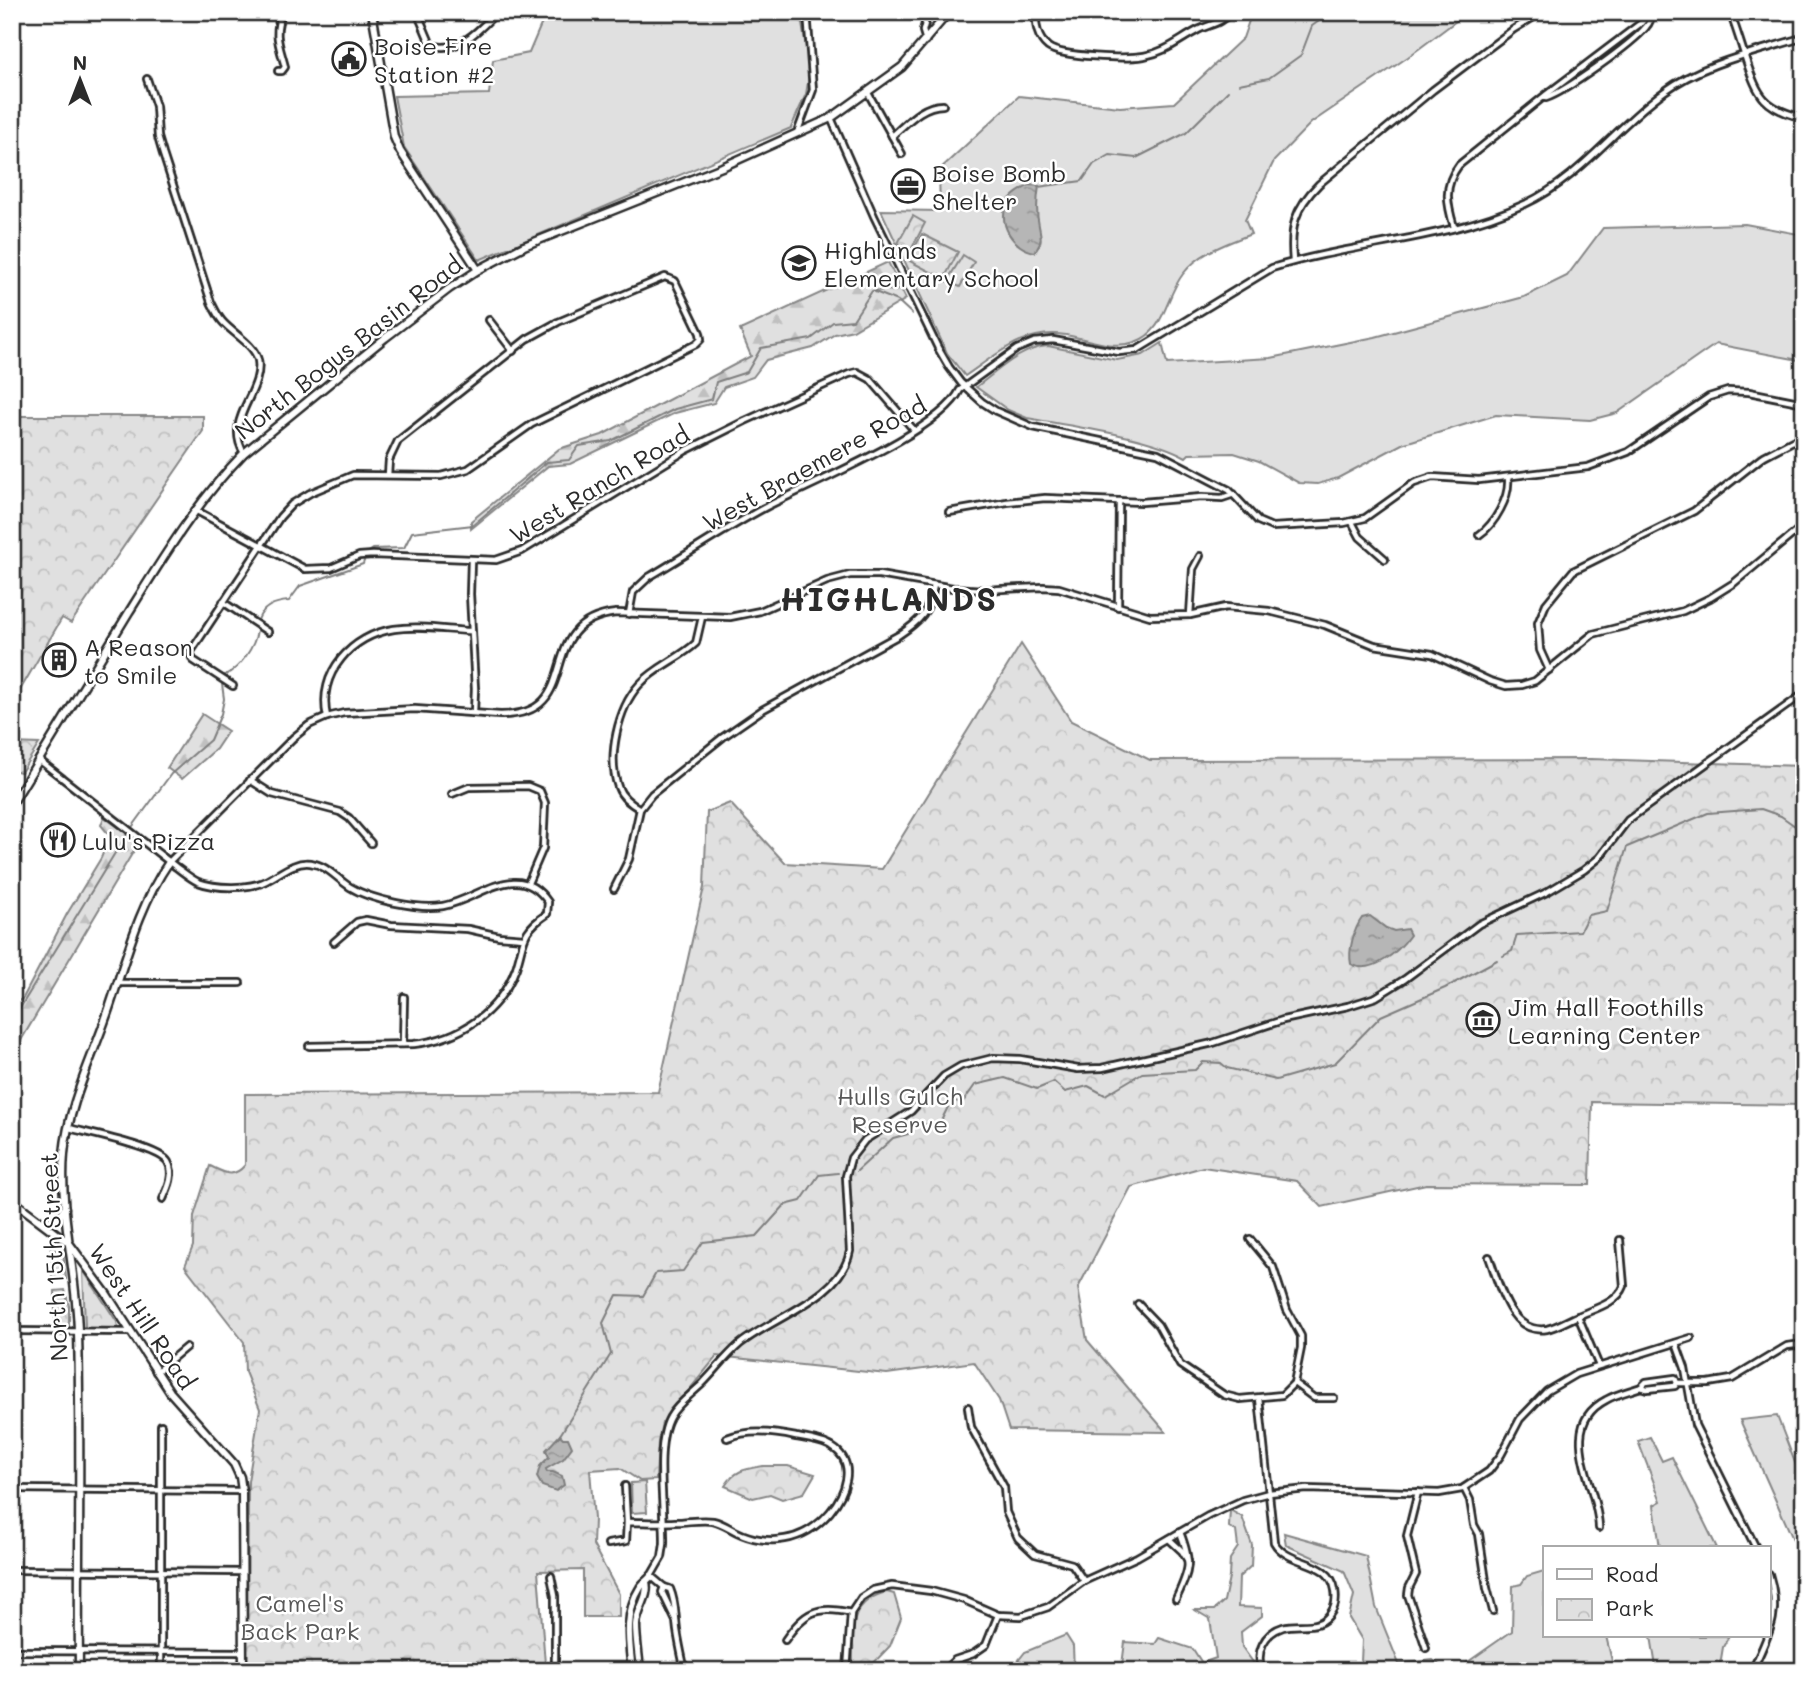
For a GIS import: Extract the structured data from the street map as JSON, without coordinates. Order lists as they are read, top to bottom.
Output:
{
  "streets": {
    "street": [
      "North Bogus Basin Road",
      "West Braemere Road",
      "West Ranch Road",
      "North 15th Street",
      "West Hill Road"
    ]
  },
  "crossings": [
    ["North Bogus Basin Road", "West Ranch Road"],
    ["West Braemere Road", "West Ranch Road"],
    ["North 15th Street", "West Hill Road"]
  ],
  "districts": ["HIGHLANDS"],
  "parks": ["Hulls Gulch Reserve", "Camel's Back Park"],
  "places": {
    "public building": ["Boise Fire Station #2"],
    "office": ["Boise Bomb Shelter"],
    "school or university": ["Highlands Elementary School"],
    "building": ["A Reason to Smile"],
    "restaurant": ["Lulu's Pizza"],
    "museum": ["Jim Hall Foothills Learning Center"]
  },
  "legend": ["Road", "Park"],
  "north": "top"
}
